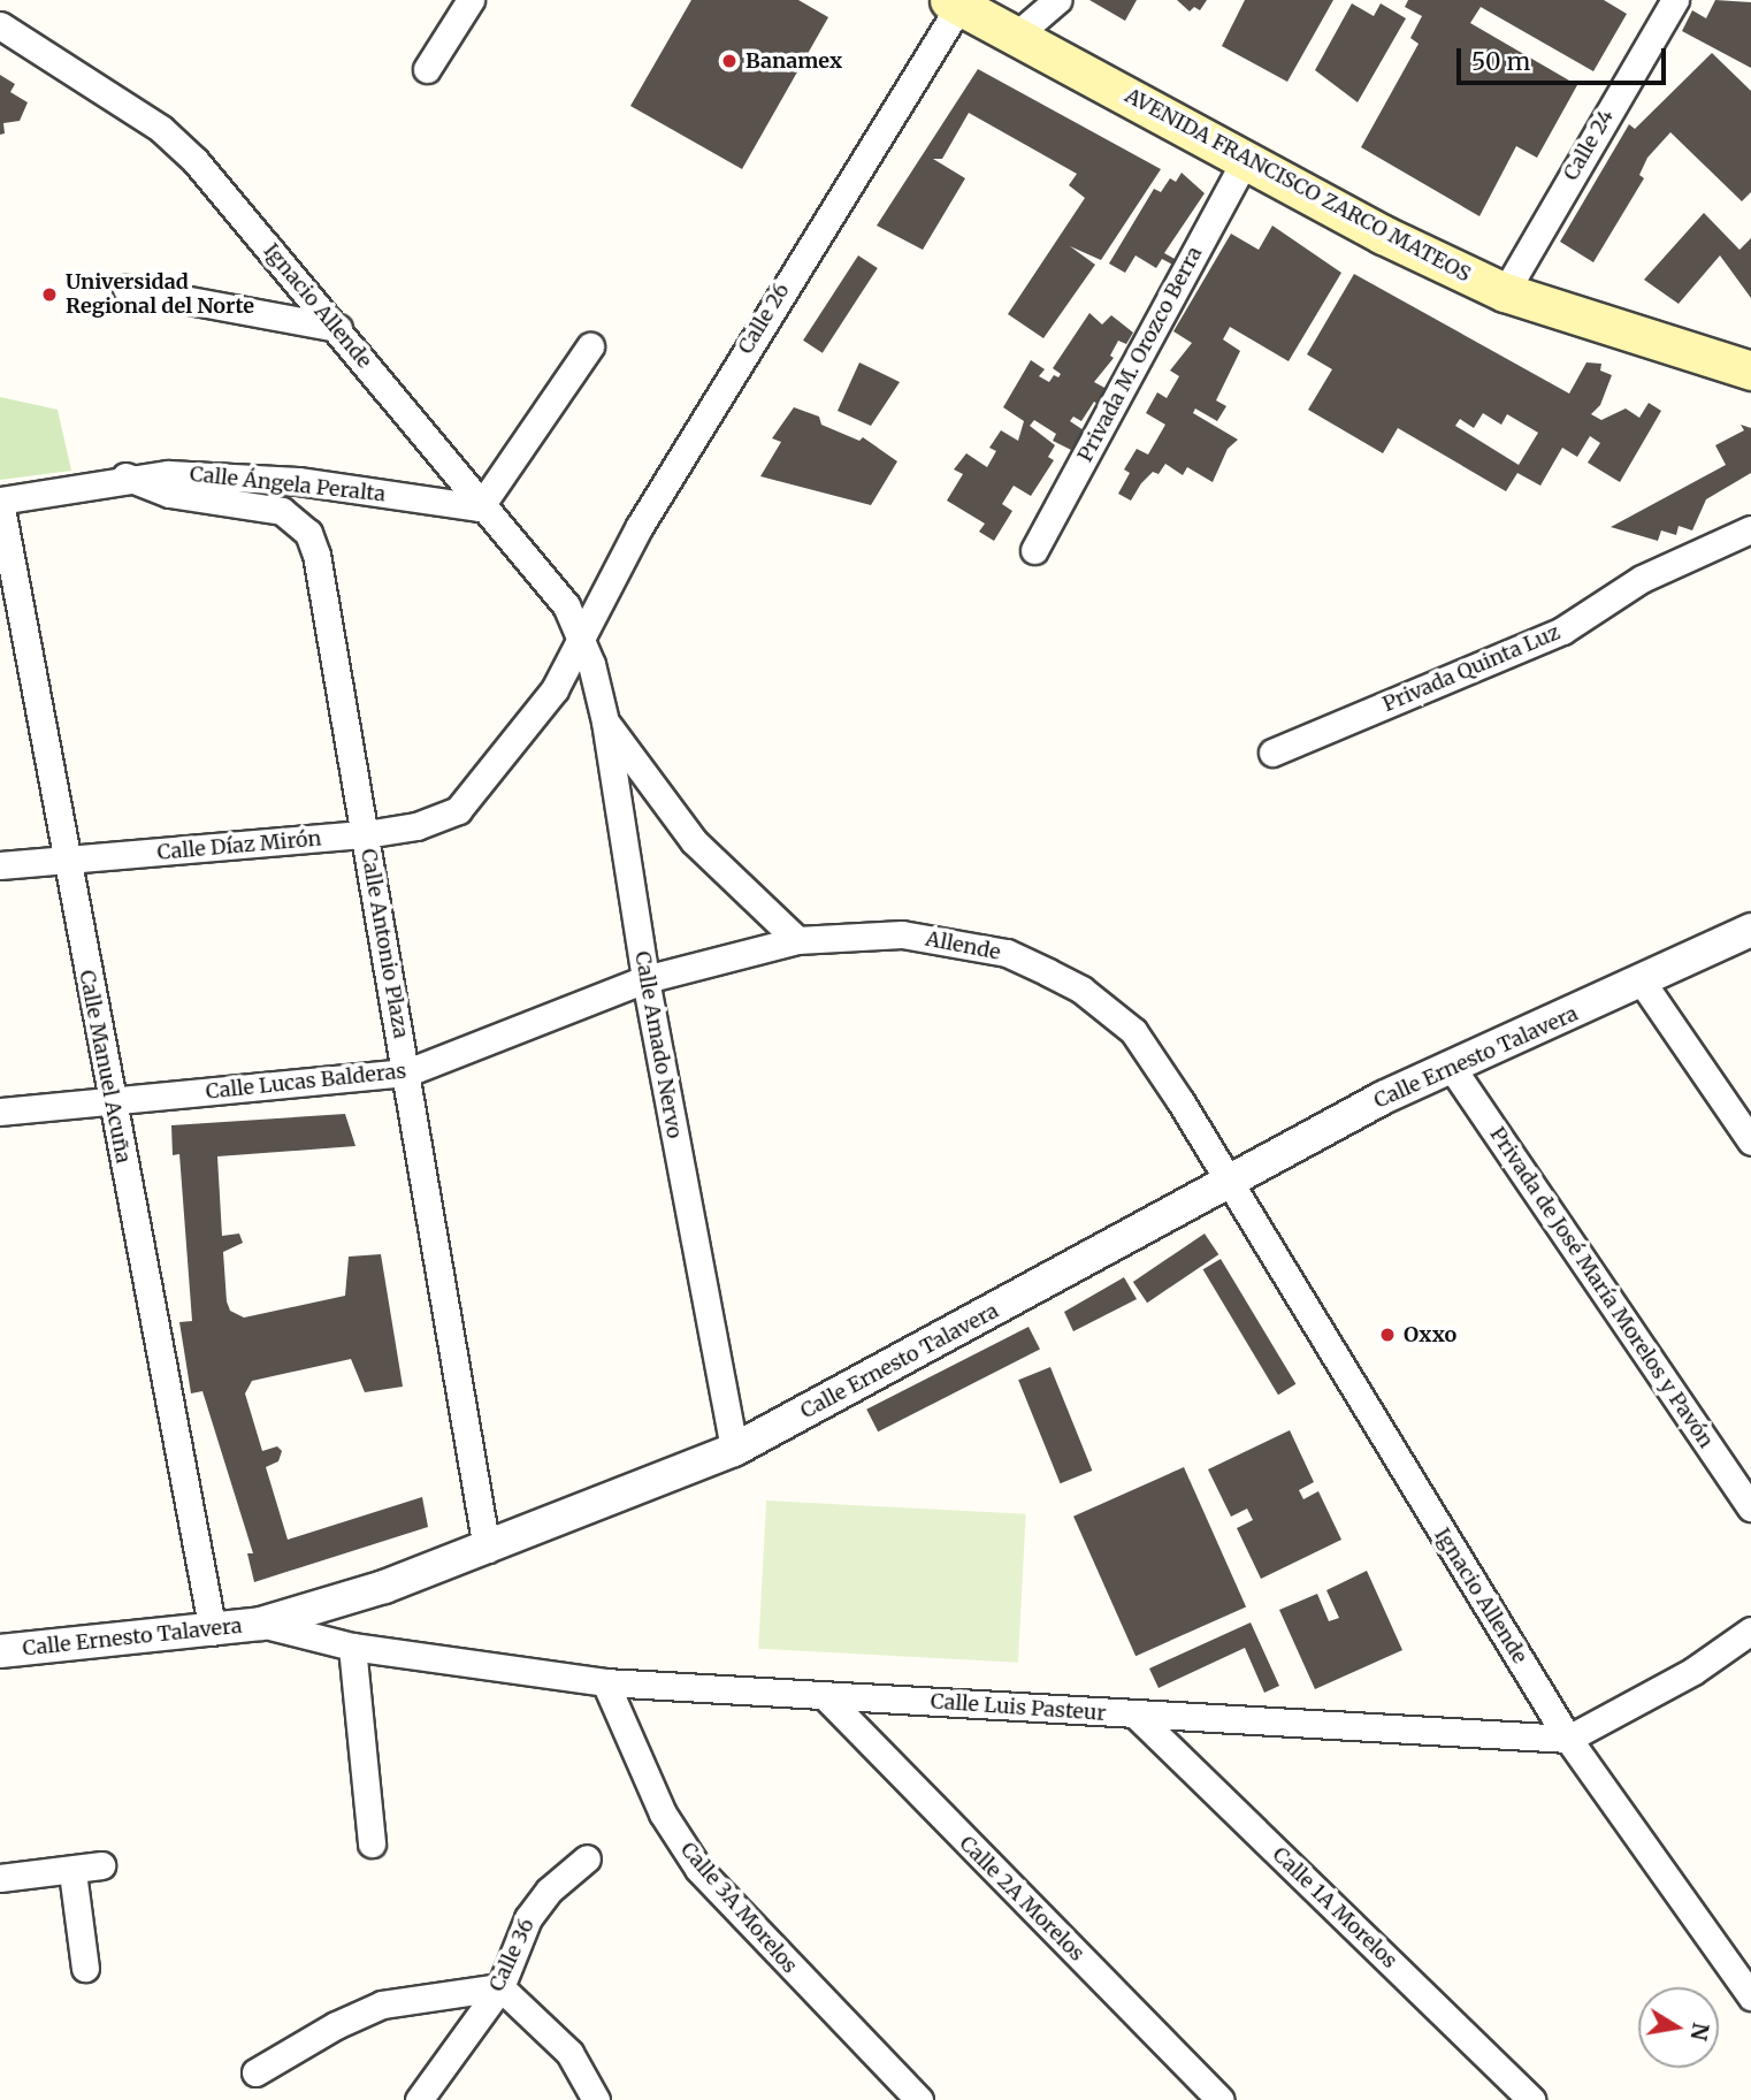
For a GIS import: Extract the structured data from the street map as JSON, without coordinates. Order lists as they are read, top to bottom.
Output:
{
  "streets": {
    "main road": ["AVENIDA FRANCISCO ZARCO MATEOS"],
    "street": [
      "Calle 24",
      "Ignacio Allende",
      "Calle 26",
      "Privada M. Orozco Berra",
      "Calle Ángela Peralta",
      "Privada Quinta Luz",
      "Calle Díaz Mirón",
      "Calle Antonio Plaza",
      "Allende",
      "Calle Amado Nervo",
      "Calle Ernesto Talavera",
      "Calle Manuel Acuña",
      "Calle Lucas Balderas",
      "Privada de José María Morelos y Pavón",
      "Calle Luis Pasteur",
      "Calle 2A Morelos",
      "Calle 3A Morelos",
      "Calle 1A Morelos",
      "Calle 36"
    ]
  },
  "crossings": [
    ["Calle 24", "AVENIDA FRANCISCO ZARCO MATEOS"],
    ["AVENIDA FRANCISCO ZARCO MATEOS", "Calle 26"],
    ["AVENIDA FRANCISCO ZARCO MATEOS", "Privada M. Orozco Berra"],
    ["Ignacio Allende", "Calle 26"],
    ["Ignacio Allende", "Calle Ángela Peralta"],
    ["Ignacio Allende", "Calle Díaz Mirón"],
    ["Ignacio Allende", "Allende"],
    ["Ignacio Allende", "Calle Amado Nervo"],
    ["Ignacio Allende", "Calle Ernesto Talavera"],
    ["Ignacio Allende", "Calle Luis Pasteur"],
    ["Calle 26", "Calle Díaz Mirón"],
    ["Calle 26", "Calle Amado Nervo"],
    ["Calle Ángela Peralta", "Calle Antonio Plaza"],
    ["Calle Ángela Peralta", "Calle Manuel Acuña"],
    ["Calle Díaz Mirón", "Calle Antonio Plaza"],
    ["Calle Díaz Mirón", "Calle Amado Nervo"],
    ["Calle Díaz Mirón", "Calle Manuel Acuña"],
    ["Calle Antonio Plaza", "Calle Ernesto Talavera"],
    ["Calle Antonio Plaza", "Calle Lucas Balderas"],
    ["Allende", "Calle Amado Nervo"],
    ["Allende", "Calle Ernesto Talavera"],
    ["Allende", "Calle Lucas Balderas"],
    ["Calle Amado Nervo", "Calle Ernesto Talavera"],
    ["Calle Amado Nervo", "Calle Lucas Balderas"],
    ["Calle Ernesto Talavera", "Calle Manuel Acuña"],
    ["Calle Ernesto Talavera", "Privada de José María Morelos y Pavón"],
    ["Calle Ernesto Talavera", "Calle Luis Pasteur"],
    ["Calle Manuel Acuña", "Calle Lucas Balderas"],
    ["Calle Luis Pasteur", "Calle 2A Morelos"],
    ["Calle Luis Pasteur", "Calle 3A Morelos"],
    ["Calle Luis Pasteur", "Calle 1A Morelos"]
  ],
  "places": ["Banamex", "Universidad Regional del Norte", "Oxxo"],
  "scale_bar": "50 m",
  "north": "right"
}
